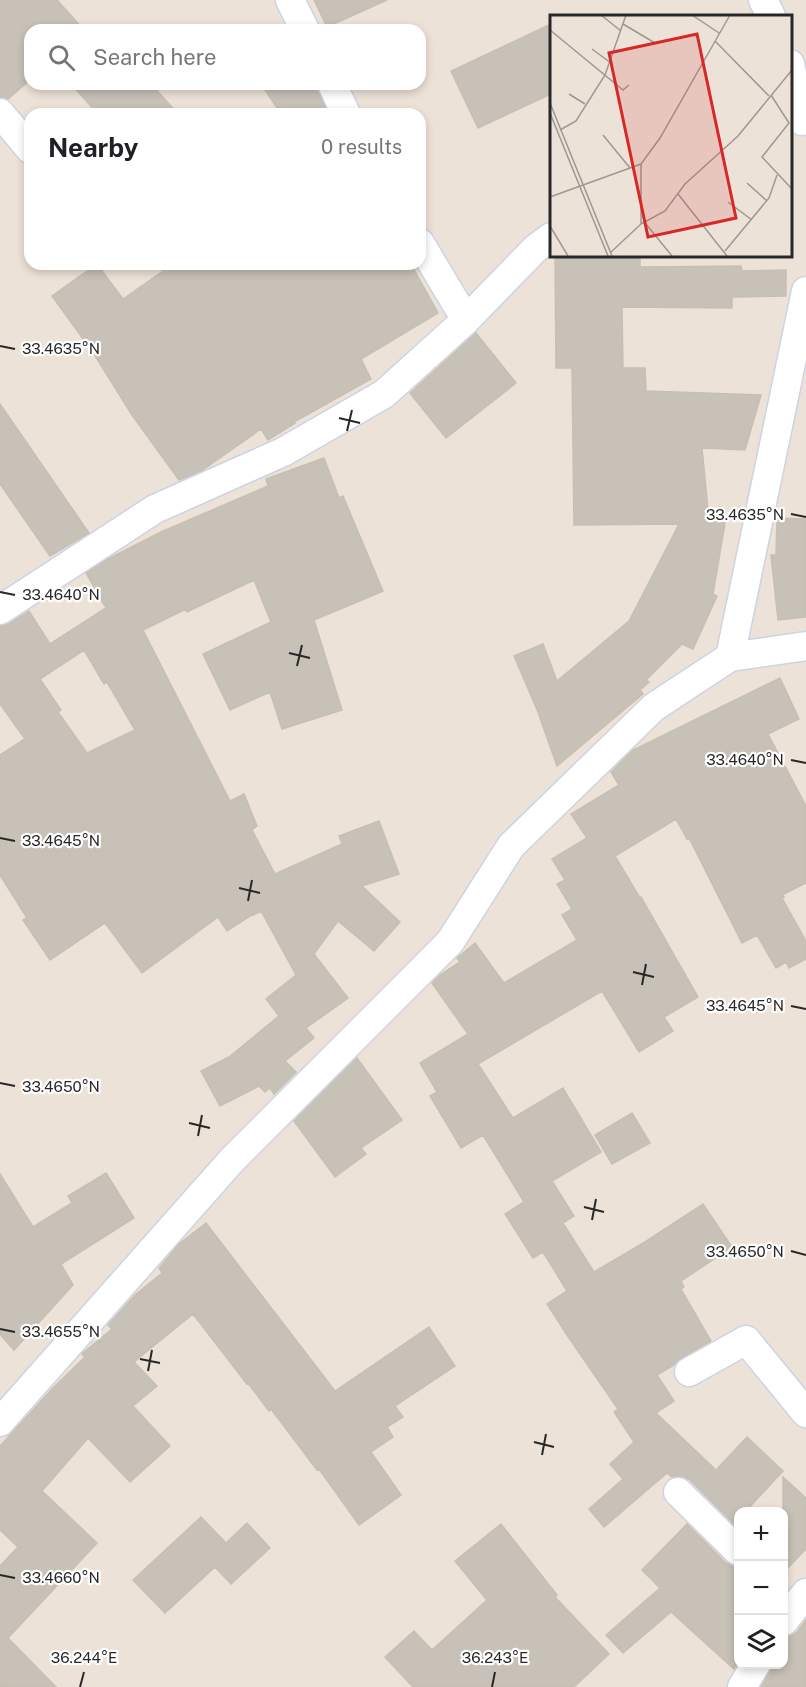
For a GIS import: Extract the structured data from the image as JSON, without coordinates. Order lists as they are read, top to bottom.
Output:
{
  "page": {
    "search": "Search here",
    "heading": ["Nearby", "0 results"],
    "map_buttons": ["+", "−"]
  },
  "coordinates": [
    "33.4635°N",
    "33.4640°N",
    "33.4645°N",
    "33.4650°N",
    "33.4655°N",
    "33.4660°N",
    "36.244°E",
    "36.243°E"
  ]
}
